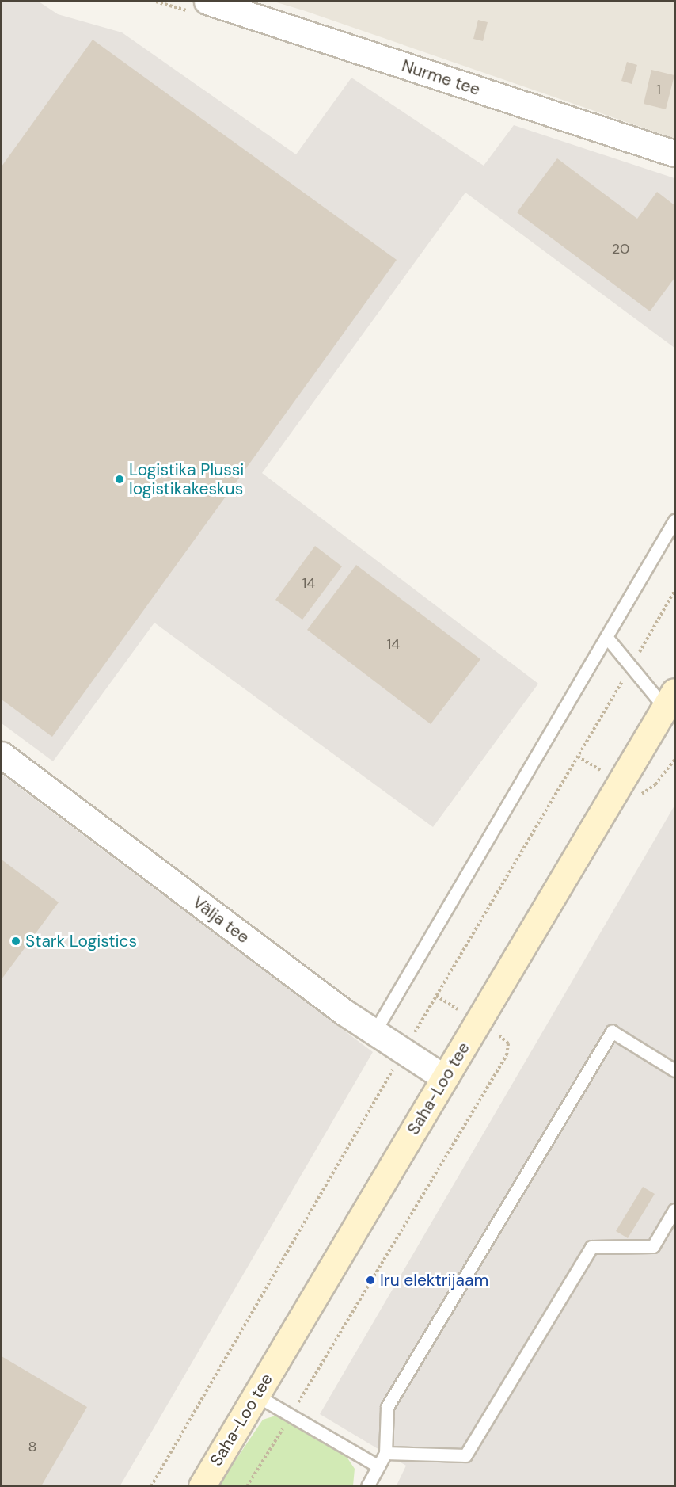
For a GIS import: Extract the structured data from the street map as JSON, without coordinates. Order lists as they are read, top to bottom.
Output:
{
  "streets": {
    "main road": ["Saha-Loo tee"],
    "street": ["Nurme tee", "Välja tee"]
  },
  "crossings": [
    ["Välja tee", "Saha-Loo tee"]
  ],
  "places": ["Logistika Plussi logistikakeskus", "Stark Logistics", "Iru elektrijaam"],
  "house_numbers": [
    "1",
    "20",
    "14",
    "14",
    "8"
  ]
}
